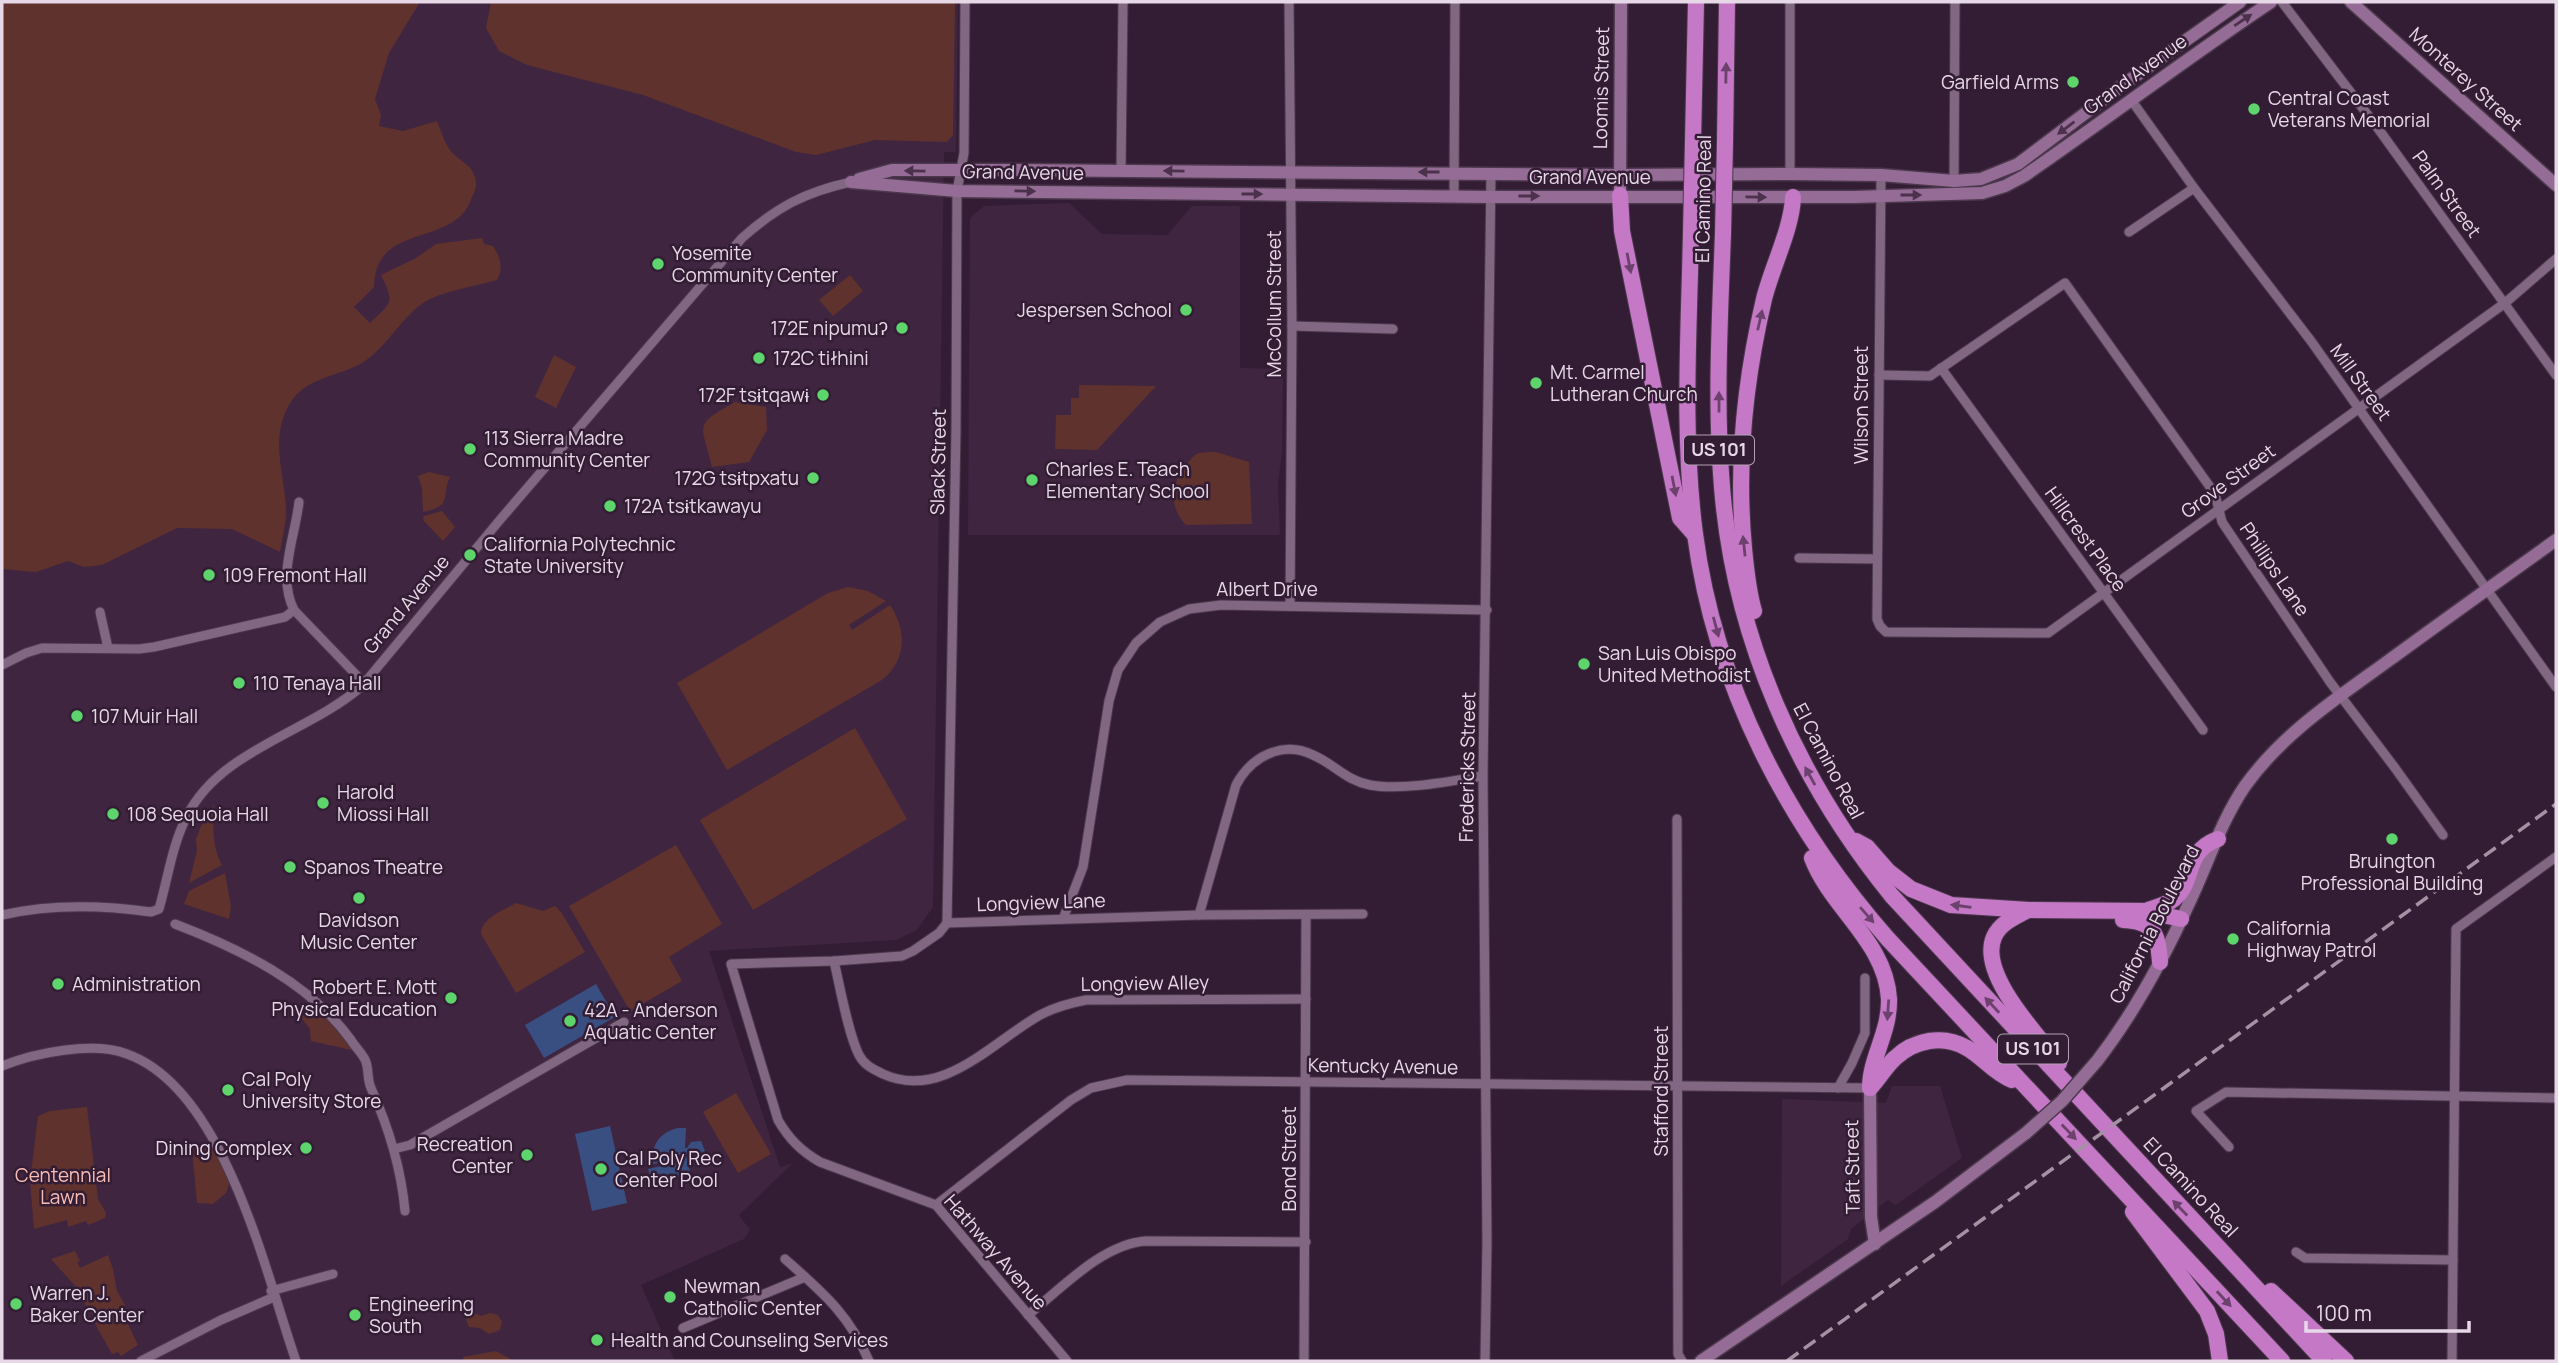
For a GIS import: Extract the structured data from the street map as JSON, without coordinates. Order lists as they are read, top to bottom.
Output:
{
  "streets": {
    "highway": ["El Camino Real", "US 101"],
    "street": [
      "Grand Avenue",
      "Monterey Street",
      "Loomis Street",
      "Palm Street",
      "McCollum Street",
      "Mill Street",
      "Wilson Street",
      "Slack Street",
      "Grove Street",
      "Hillcrest Place",
      "Phillips Lane",
      "Albert Drive",
      "Fredericks Street",
      "Longview Lane",
      "California Boulevard",
      "Longview Alley",
      "Kentucky Avenue",
      "Stafford Street",
      "Bond Street",
      "Taft Street",
      "Hathway Avenue"
    ]
  },
  "crossings": [
    ["Grand Avenue", "Loomis Street"],
    ["Grand Avenue", "McCollum Street"],
    ["Grand Avenue", "Mill Street"],
    ["Grand Avenue", "Wilson Street"],
    ["Grand Avenue", "Slack Street"],
    ["Grand Avenue", "Fredericks Street"],
    ["Palm Street", "Grove Street"],
    ["McCollum Street", "Albert Drive"],
    ["Mill Street", "Grove Street"],
    ["Mill Street", "California Boulevard"],
    ["Wilson Street", "Grove Street"],
    ["Slack Street", "Longview Lane"],
    ["Grove Street", "Hillcrest Place"],
    ["Grove Street", "Phillips Lane"],
    ["Hillcrest Place", "Phillips Lane"],
    ["Phillips Lane", "California Boulevard"],
    ["Albert Drive", "Fredericks Street"],
    ["Albert Drive", "Longview Lane"],
    ["Fredericks Street", "Kentucky Avenue"],
    ["Longview Lane", "Bond Street"],
    ["California Boulevard", "Taft Street"],
    ["Longview Alley", "Bond Street"],
    ["Longview Alley", "Hathway Avenue"],
    ["Kentucky Avenue", "Stafford Street"],
    ["Kentucky Avenue", "Bond Street"],
    ["Kentucky Avenue", "Taft Street"],
    ["Kentucky Avenue", "Hathway Avenue"]
  ],
  "parks": ["Centennial Lawn"],
  "places": [
    "Garfield Arms",
    "Central Coast Veterans Memorial",
    "Yosemite Community Center",
    "Jespersen School",
    "172E nipumuʔ",
    "172C tiłhini",
    "Mt. Carmel Lutheran Church",
    "172F tsɨtqawɨ",
    "113 Sierra Madre Community Center",
    "172G tsɨtpxatu",
    "Charles E. Teach Elementary School",
    "172A tsɨtkawayu",
    "California Polytechnic State University",
    "109 Fremont Hall",
    "San Luis Obispo United Methodist",
    "110 Tenaya Hall",
    "107 Muir Hall",
    "Harold Miossi Hall",
    "108 Sequoia Hall",
    "Bruington Professional Building",
    "Spanos Theatre",
    "Davidson Music Center",
    "California Highway Patrol",
    "Administration",
    "Robert E. Mott Physical Education",
    "42A - Anderson Aquatic Center",
    "Cal Poly University Store",
    "Dining Complex",
    "Recreation Center",
    "Cal Poly Rec Center Pool",
    "Newman Catholic Center",
    "Warren J. Baker Center",
    "Engineering South",
    "Health and Counseling Services"
  ],
  "scale_bar": "100 m"
}
